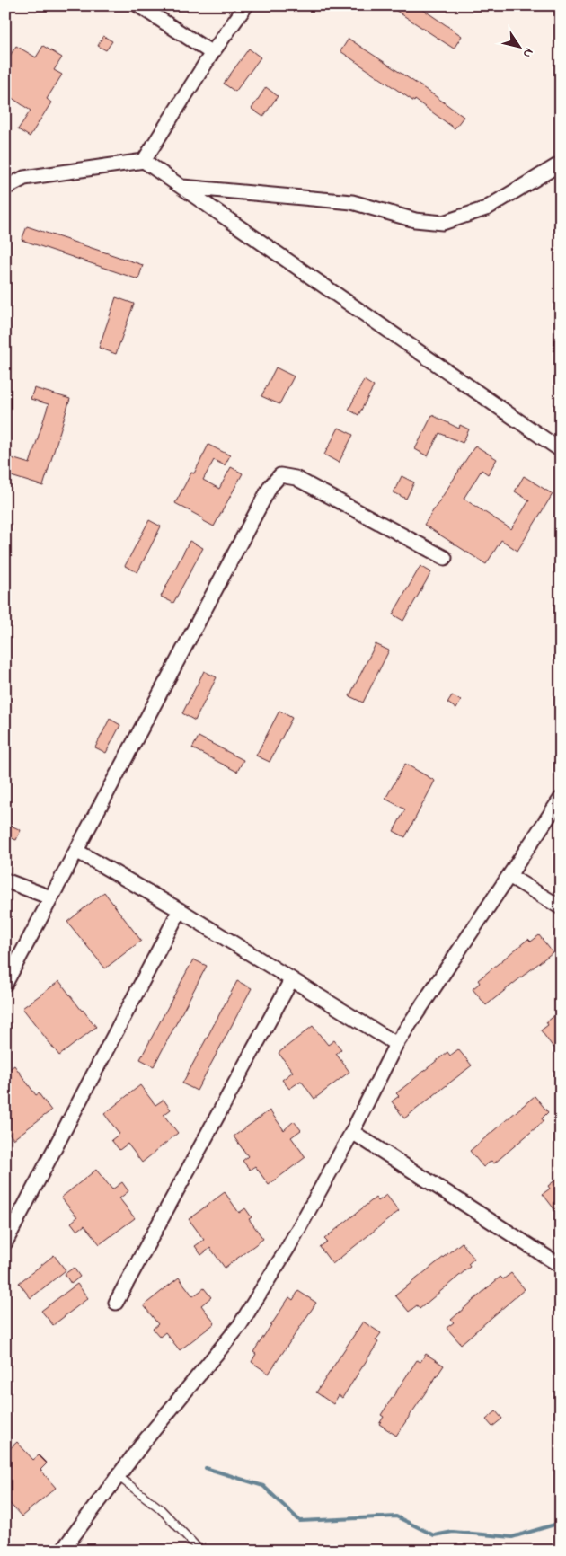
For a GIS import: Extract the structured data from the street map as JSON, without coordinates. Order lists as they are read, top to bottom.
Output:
{
  "north": "bottom right"
}
